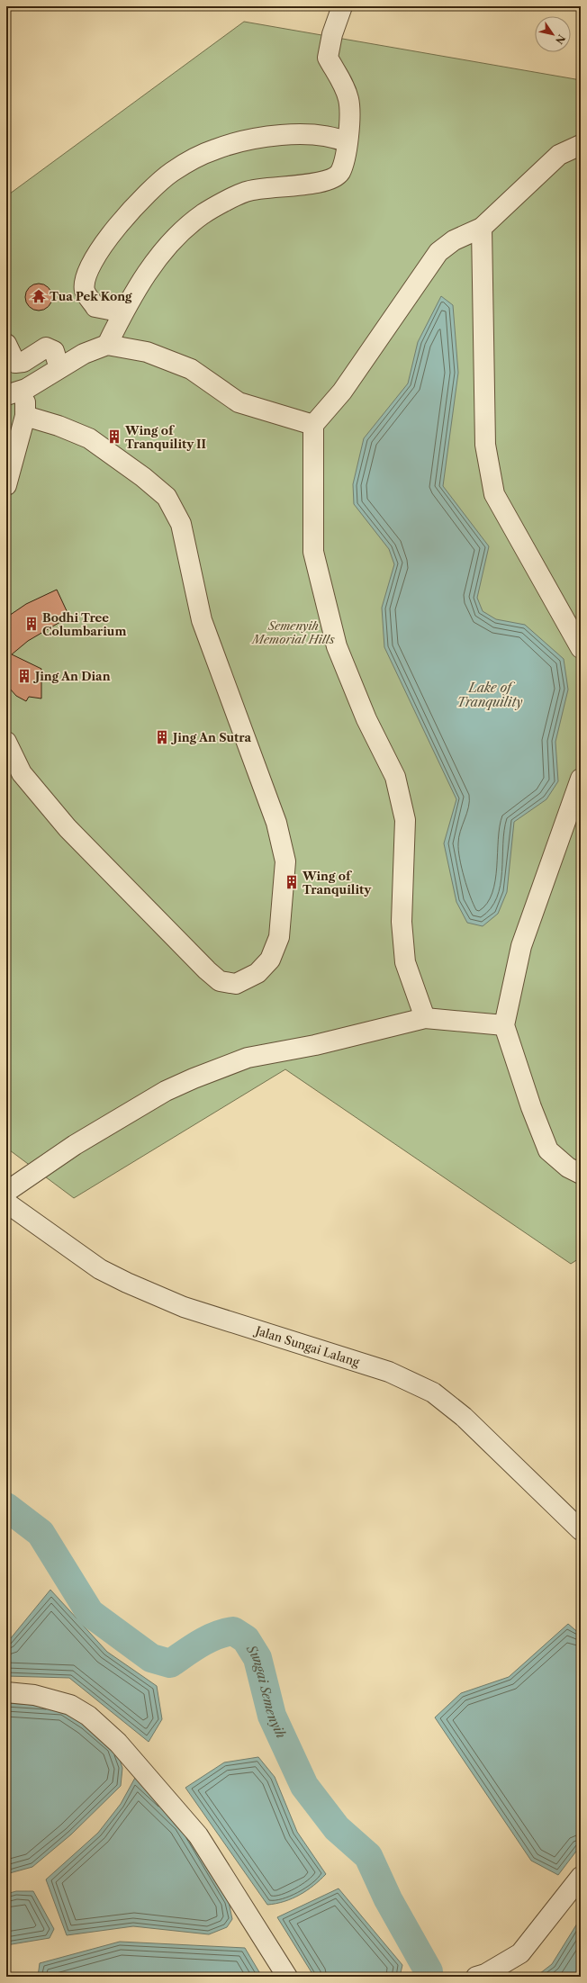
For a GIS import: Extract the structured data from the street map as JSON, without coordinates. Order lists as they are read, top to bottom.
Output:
{
  "streets": {
    "street": ["Jalan Sungai Lalang"]
  },
  "water": ["Lake of Tranquility", "Sungai Semenyih"],
  "parks": ["Semenyih Memorial Hills"],
  "places": {
    "temple": ["Tua Pek Kong"],
    "building": [
      "Wing of Tranquility II",
      "Bodhi Tree Columbarium",
      "Jing An Dian",
      "Jing An Sutra",
      "Wing of Tranquility"
    ]
  },
  "north": "bottom right"
}
